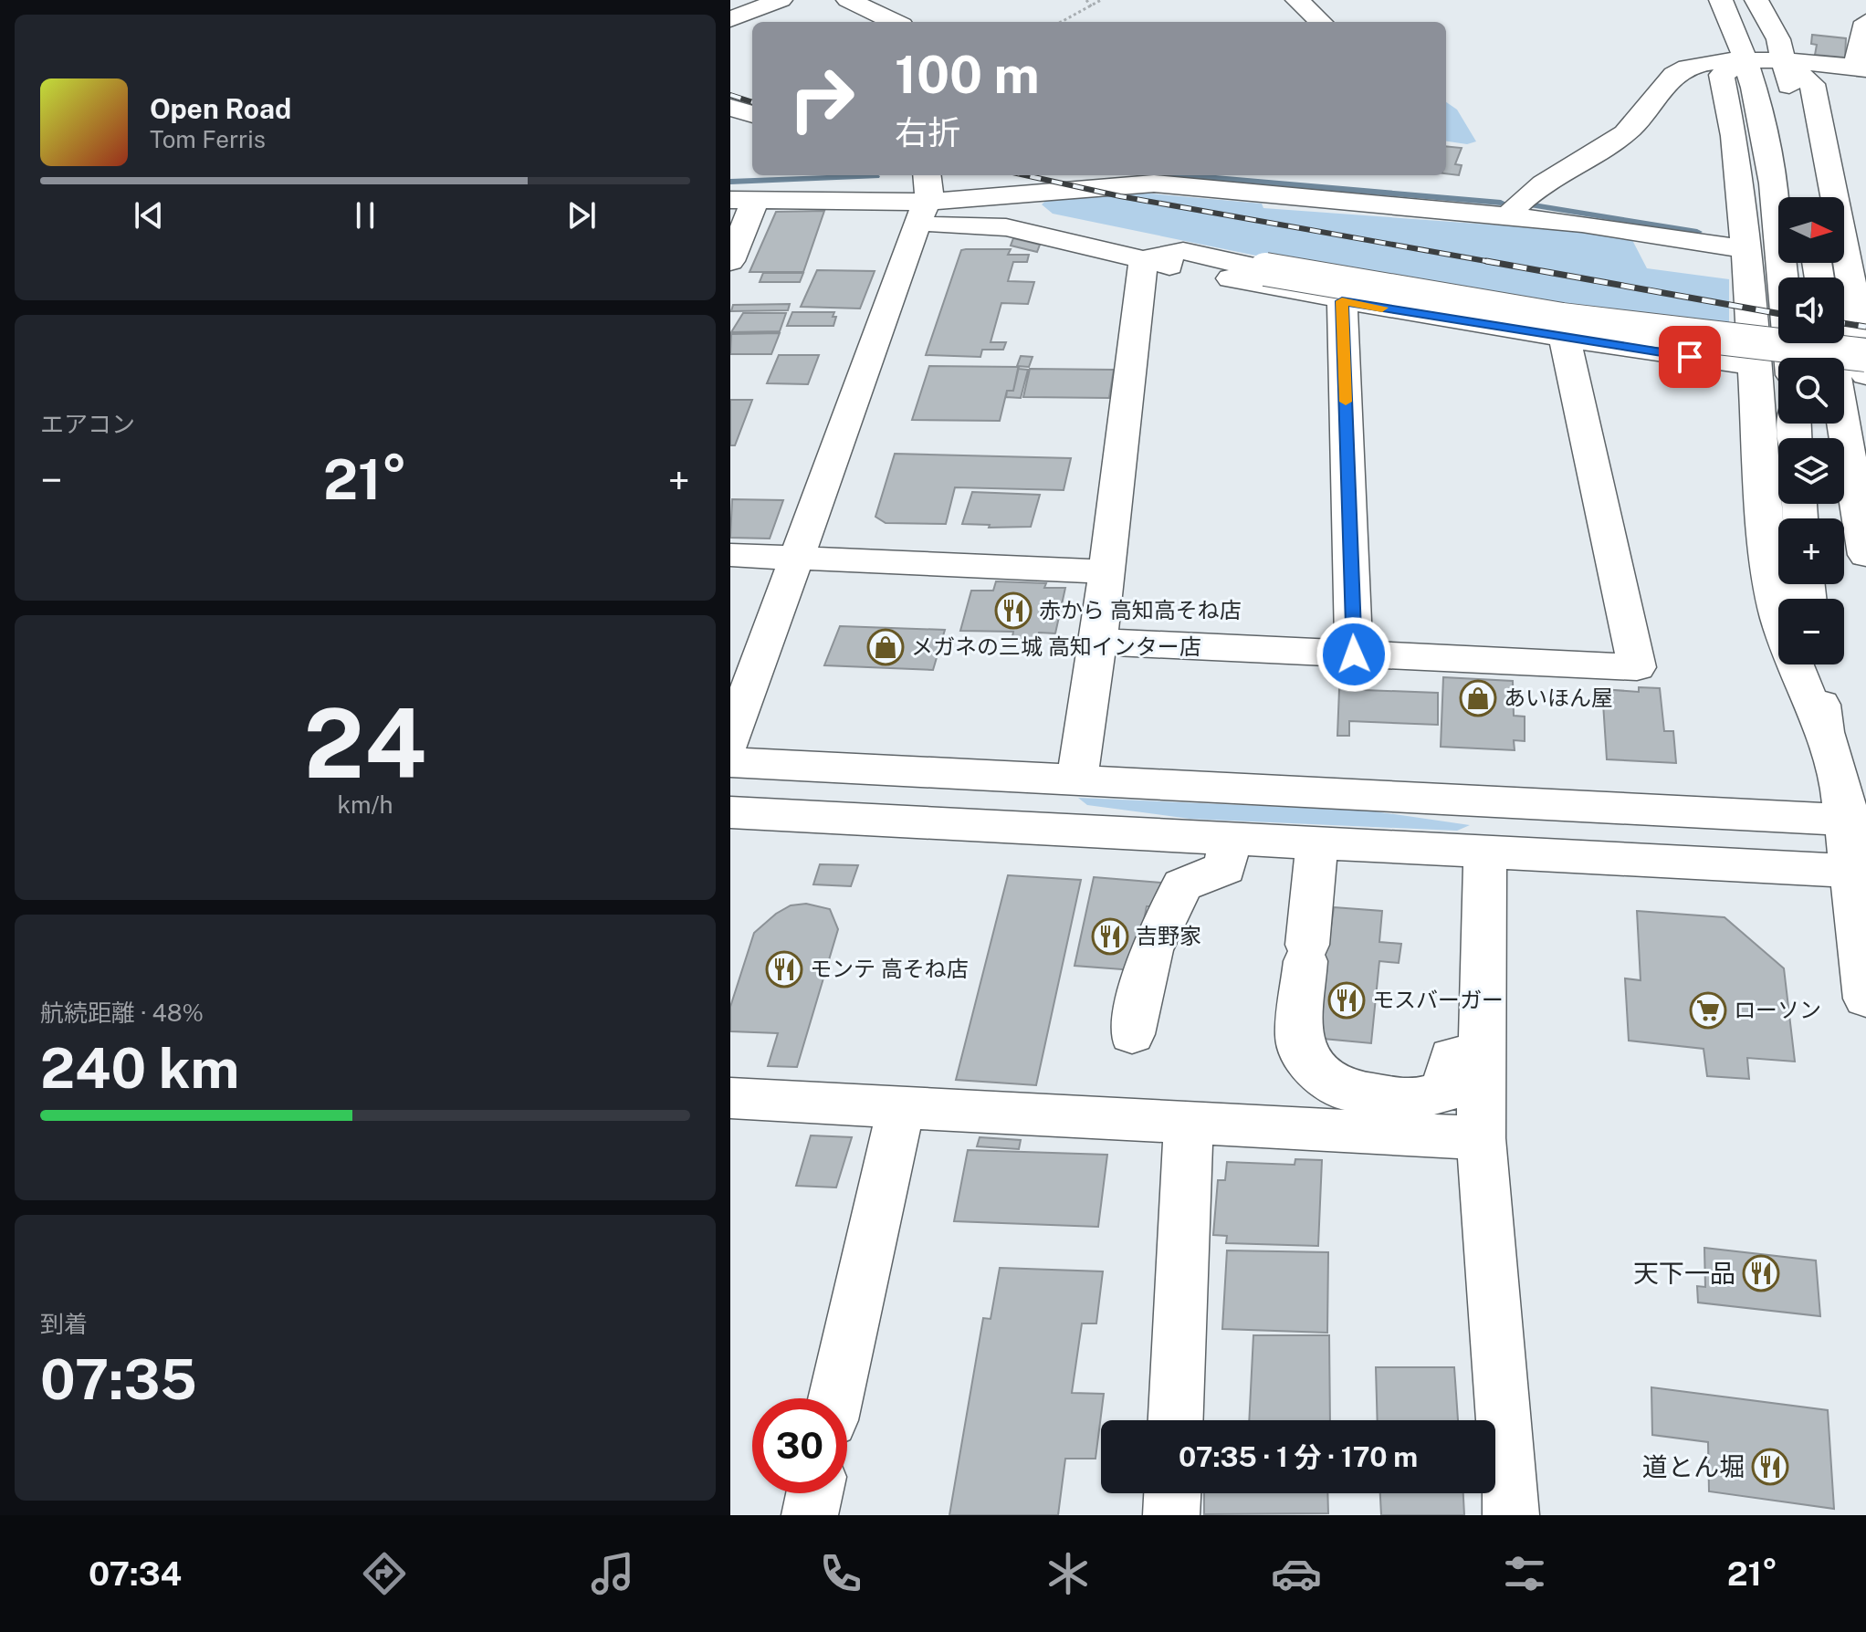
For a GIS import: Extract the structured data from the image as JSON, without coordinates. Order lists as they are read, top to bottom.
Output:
{
  "places": {
    "restaurant": [
      "赤から 高知高そね店",
      "吉野家",
      "モンテ 高そね店",
      "モスバーガー",
      "天下一品",
      "道とん堀"
    ],
    "shop": ["メガネの三城 高知インター店", "あいほん屋"],
    "supermarket": ["ローソン"]
  },
  "north": "right",
  "page": {
    "turn": ["100 m", "右折"],
    "song": ["Open Road", "Tom Ferris"],
    "map_buttons": ["+", "−"],
    "tile": [
      "エアコン",
      ["24", "km/h"],
      ["航続距離 · 48%", "240 km"],
      ["到着", "07:35"]
    ],
    "heat": ["−", "21°", "+"],
    "limit": "30",
    "trip": "07:35 · 1 分 · 170 m",
    "tabs": ["07:34", "21°"]
  }
}
